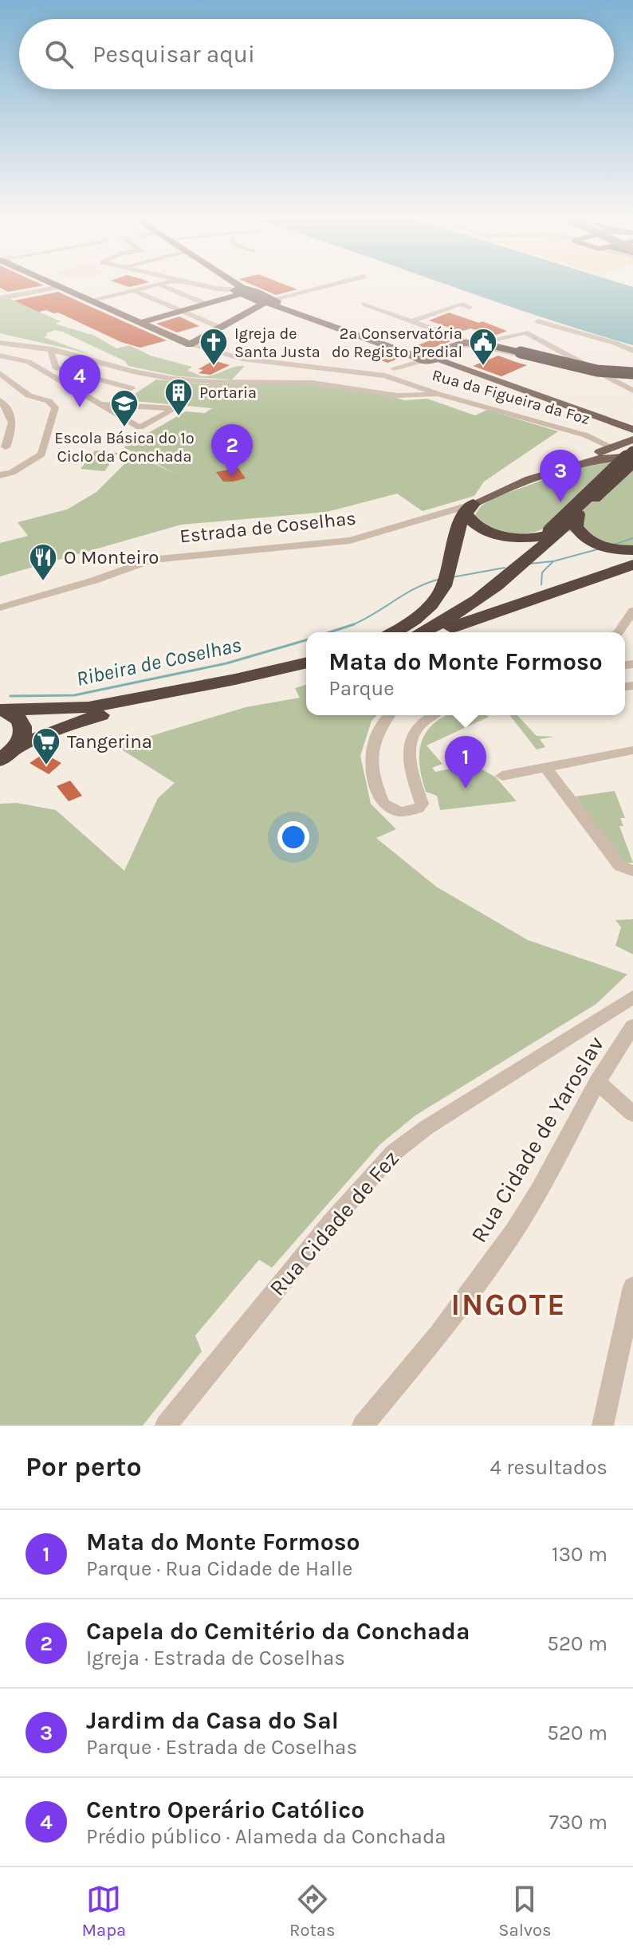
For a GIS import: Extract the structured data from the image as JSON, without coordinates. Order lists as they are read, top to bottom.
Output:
{
  "streets": {
    "main road": ["Rua da Figueira da Foz", "Estrada de Coselhas"],
    "street": ["Rua Cidade de Yaroslav", "Rua Cidade de Fez"]
  },
  "districts": ["INGOTE"],
  "water": ["Ribeira de Coselhas"],
  "places": {
    "church": ["Igreja de Santa Justa"],
    "public building": ["2a Conservatória do Registo Predial"],
    "building": ["Portaria"],
    "school or university": ["Escola Básica do 1º Ciclo da Conchada"],
    "restaurant": ["O Monteiro"],
    "supermarket": ["Tangerina"]
  },
  "page": {
    "search": "Pesquisar aqui",
    "pins": [
      "4",
      "2",
      "3",
      "1"
    ],
    "popup": ["Mata do Monte Formoso", "Parque"],
    "heading": ["Por perto", "4 resultados"],
    "list": [
      {
        "mark": "1",
        "name": "Mata do Monte Formoso",
        "note": "Parque · Rua Cidade de Halle",
        "value": "130 m"
      },
      {
        "mark": "2",
        "name": "Capela do Cemitério da Conchada",
        "note": "Igreja · Estrada de Coselhas",
        "value": "520 m"
      },
      {
        "mark": "3",
        "name": "Jardim da Casa do Sal",
        "note": "Parque · Estrada de Coselhas",
        "value": "520 m"
      },
      {
        "mark": "4",
        "name": "Centro Operário Católico",
        "note": "Prédio público · Alameda da Conchada",
        "value": "730 m"
      }
    ],
    "nav": ["Mapa", "Rotas", "Salvos"]
  }
}
